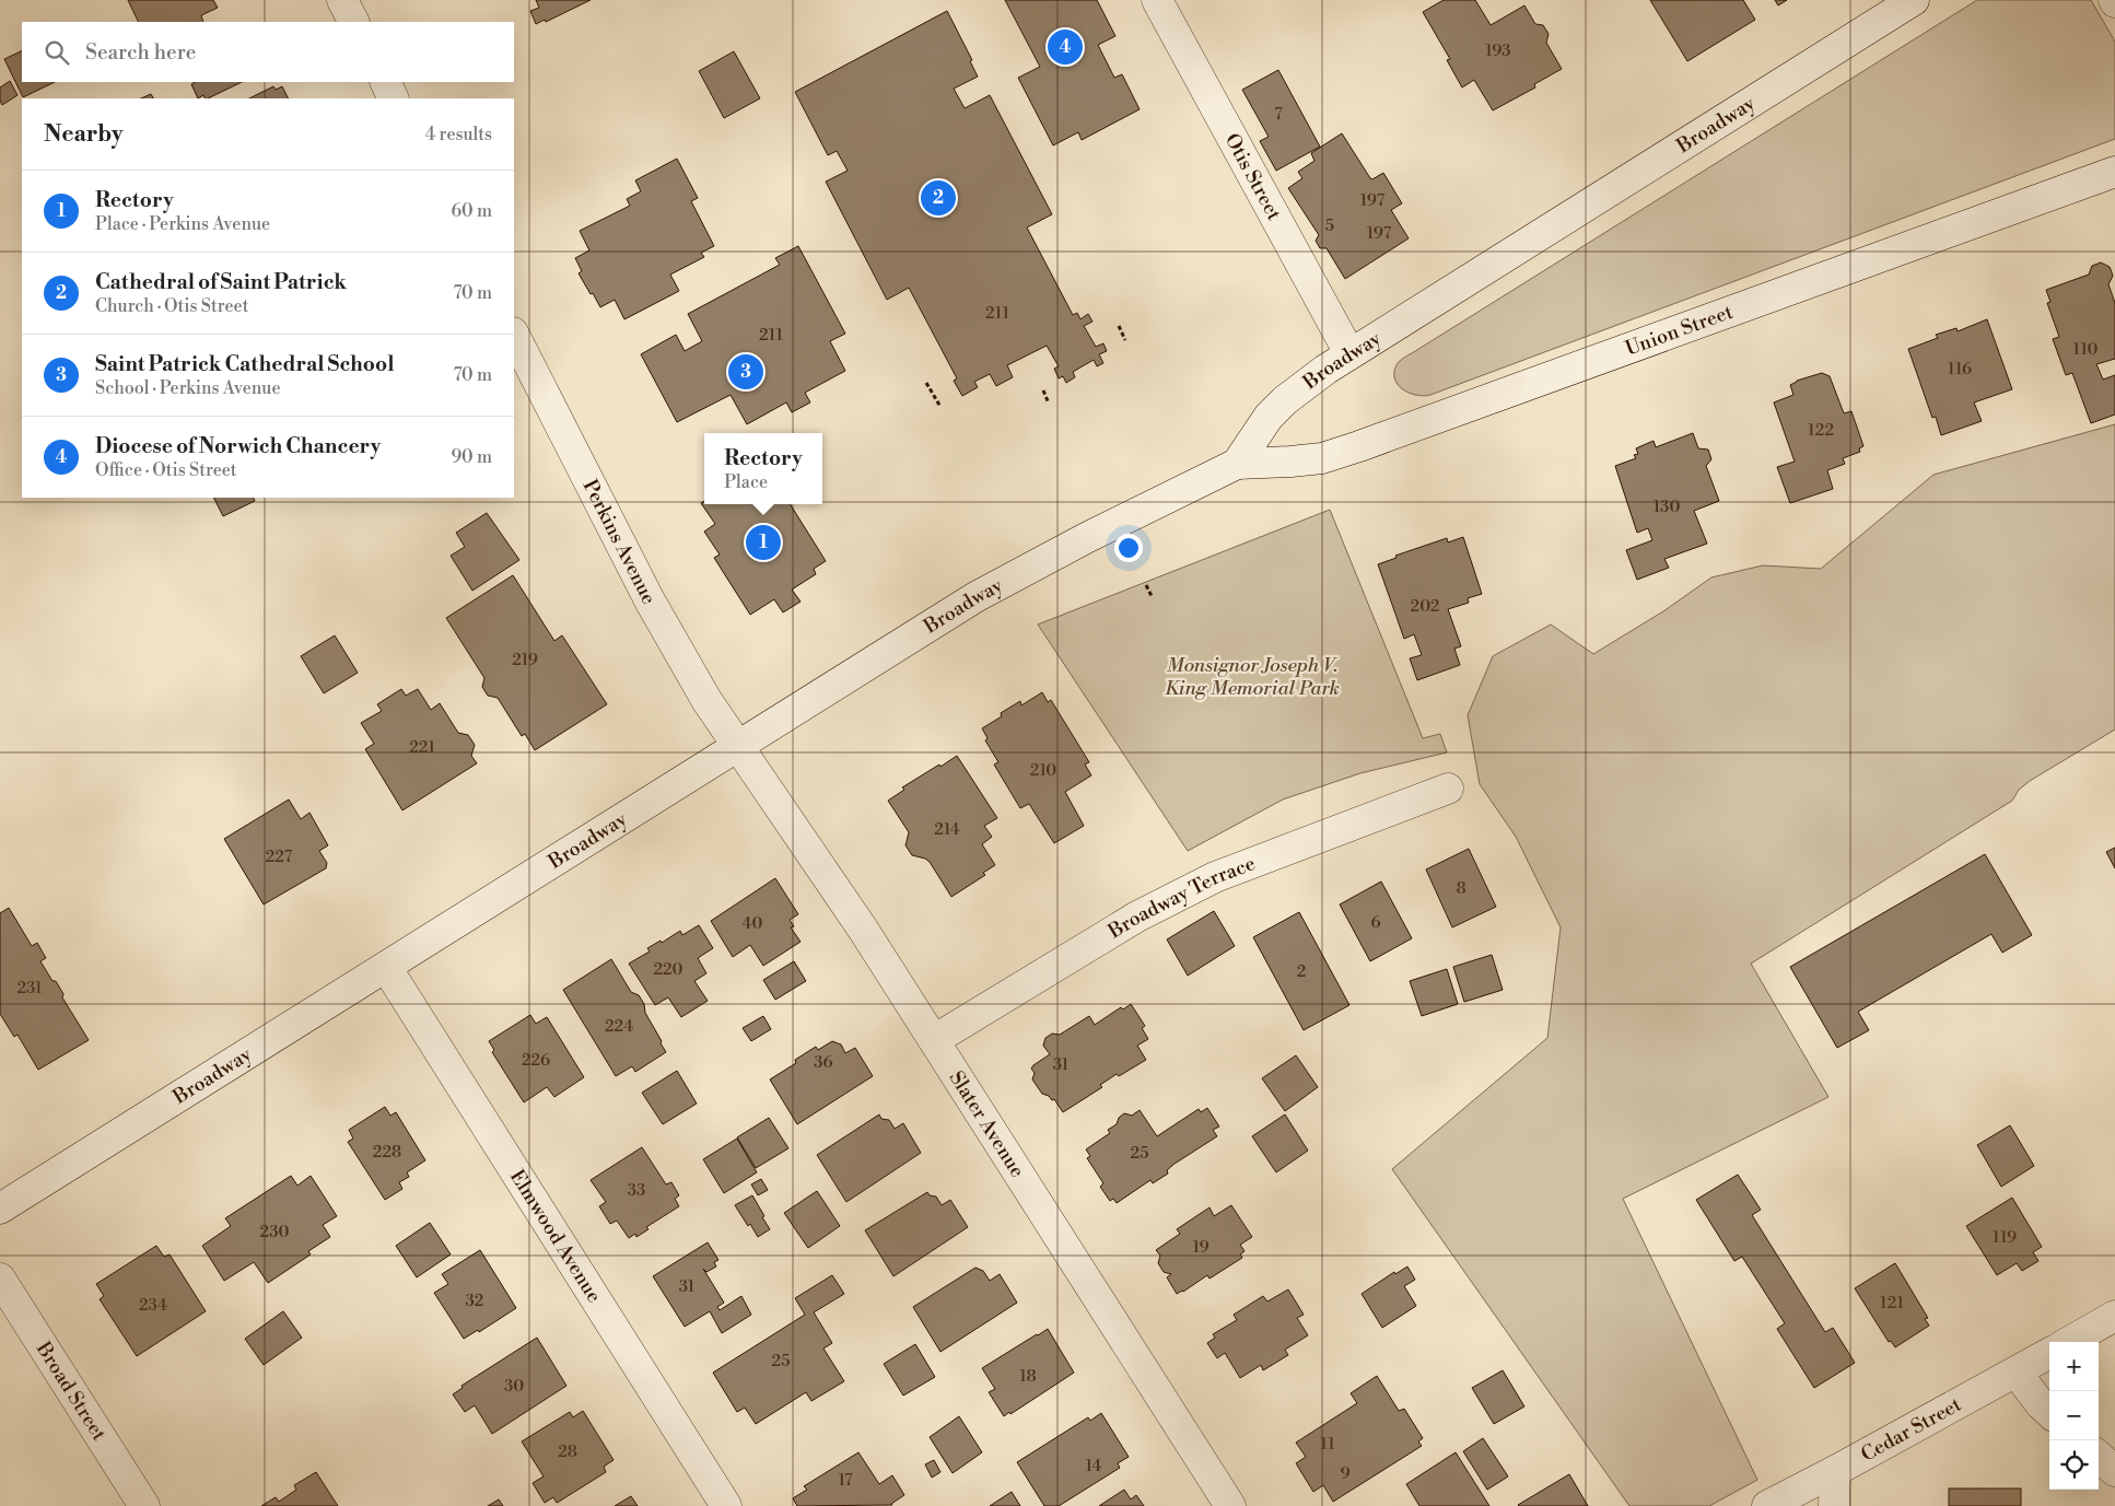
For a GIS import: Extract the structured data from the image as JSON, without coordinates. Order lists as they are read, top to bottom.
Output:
{
  "streets": {
    "street": [
      "Broadway",
      "Otis Street",
      "Union Street",
      "Perkins Avenue",
      "Broadway Terrace",
      "Slater Avenue",
      "Elmwood Avenue",
      "Broad Street",
      "Cedar Street"
    ]
  },
  "crossings": [
    ["Broadway", "Otis Street"],
    ["Broadway", "Union Street"],
    ["Broadway", "Perkins Avenue"],
    ["Broadway", "Slater Avenue"],
    ["Broadway", "Elmwood Avenue"],
    ["Perkins Avenue", "Slater Avenue"],
    ["Broadway Terrace", "Slater Avenue"]
  ],
  "parks": ["Monsignor Joseph V. King Memorial Park"],
  "house_numbers": [
    "193",
    "7",
    "197",
    "5",
    "197",
    "211",
    "211",
    "110",
    "116",
    "122",
    "130",
    "202",
    "219",
    "221",
    "210",
    "214",
    "227",
    "8",
    "6",
    "40",
    "220",
    "2",
    "231",
    "224",
    "226",
    "36",
    "31",
    "228",
    "25",
    "33",
    "230",
    "119",
    "19",
    "31",
    "32",
    "121",
    "234",
    "25",
    "18",
    "30",
    "11",
    "28",
    "14",
    "9",
    "17"
  ],
  "page": {
    "search": "Search here",
    "pins": [
      "4",
      "2",
      "3",
      "1"
    ],
    "heading": ["Nearby", "4 results"],
    "list": [
      {
        "mark": "1",
        "name": "Rectory",
        "note": "Place · Perkins Avenue",
        "value": "60 m"
      },
      {
        "mark": "2",
        "name": "Cathedral of Saint Patrick",
        "note": "Church · Otis Street",
        "value": "70 m"
      },
      {
        "mark": "3",
        "name": "Saint Patrick Cathedral School",
        "note": "School · Perkins Avenue",
        "value": "70 m"
      },
      {
        "mark": "4",
        "name": "Diocese of Norwich Chancery",
        "note": "Office · Otis Street",
        "value": "90 m"
      }
    ],
    "popup": ["Rectory", "Place"],
    "map_buttons": ["+", "−"]
  }
}
